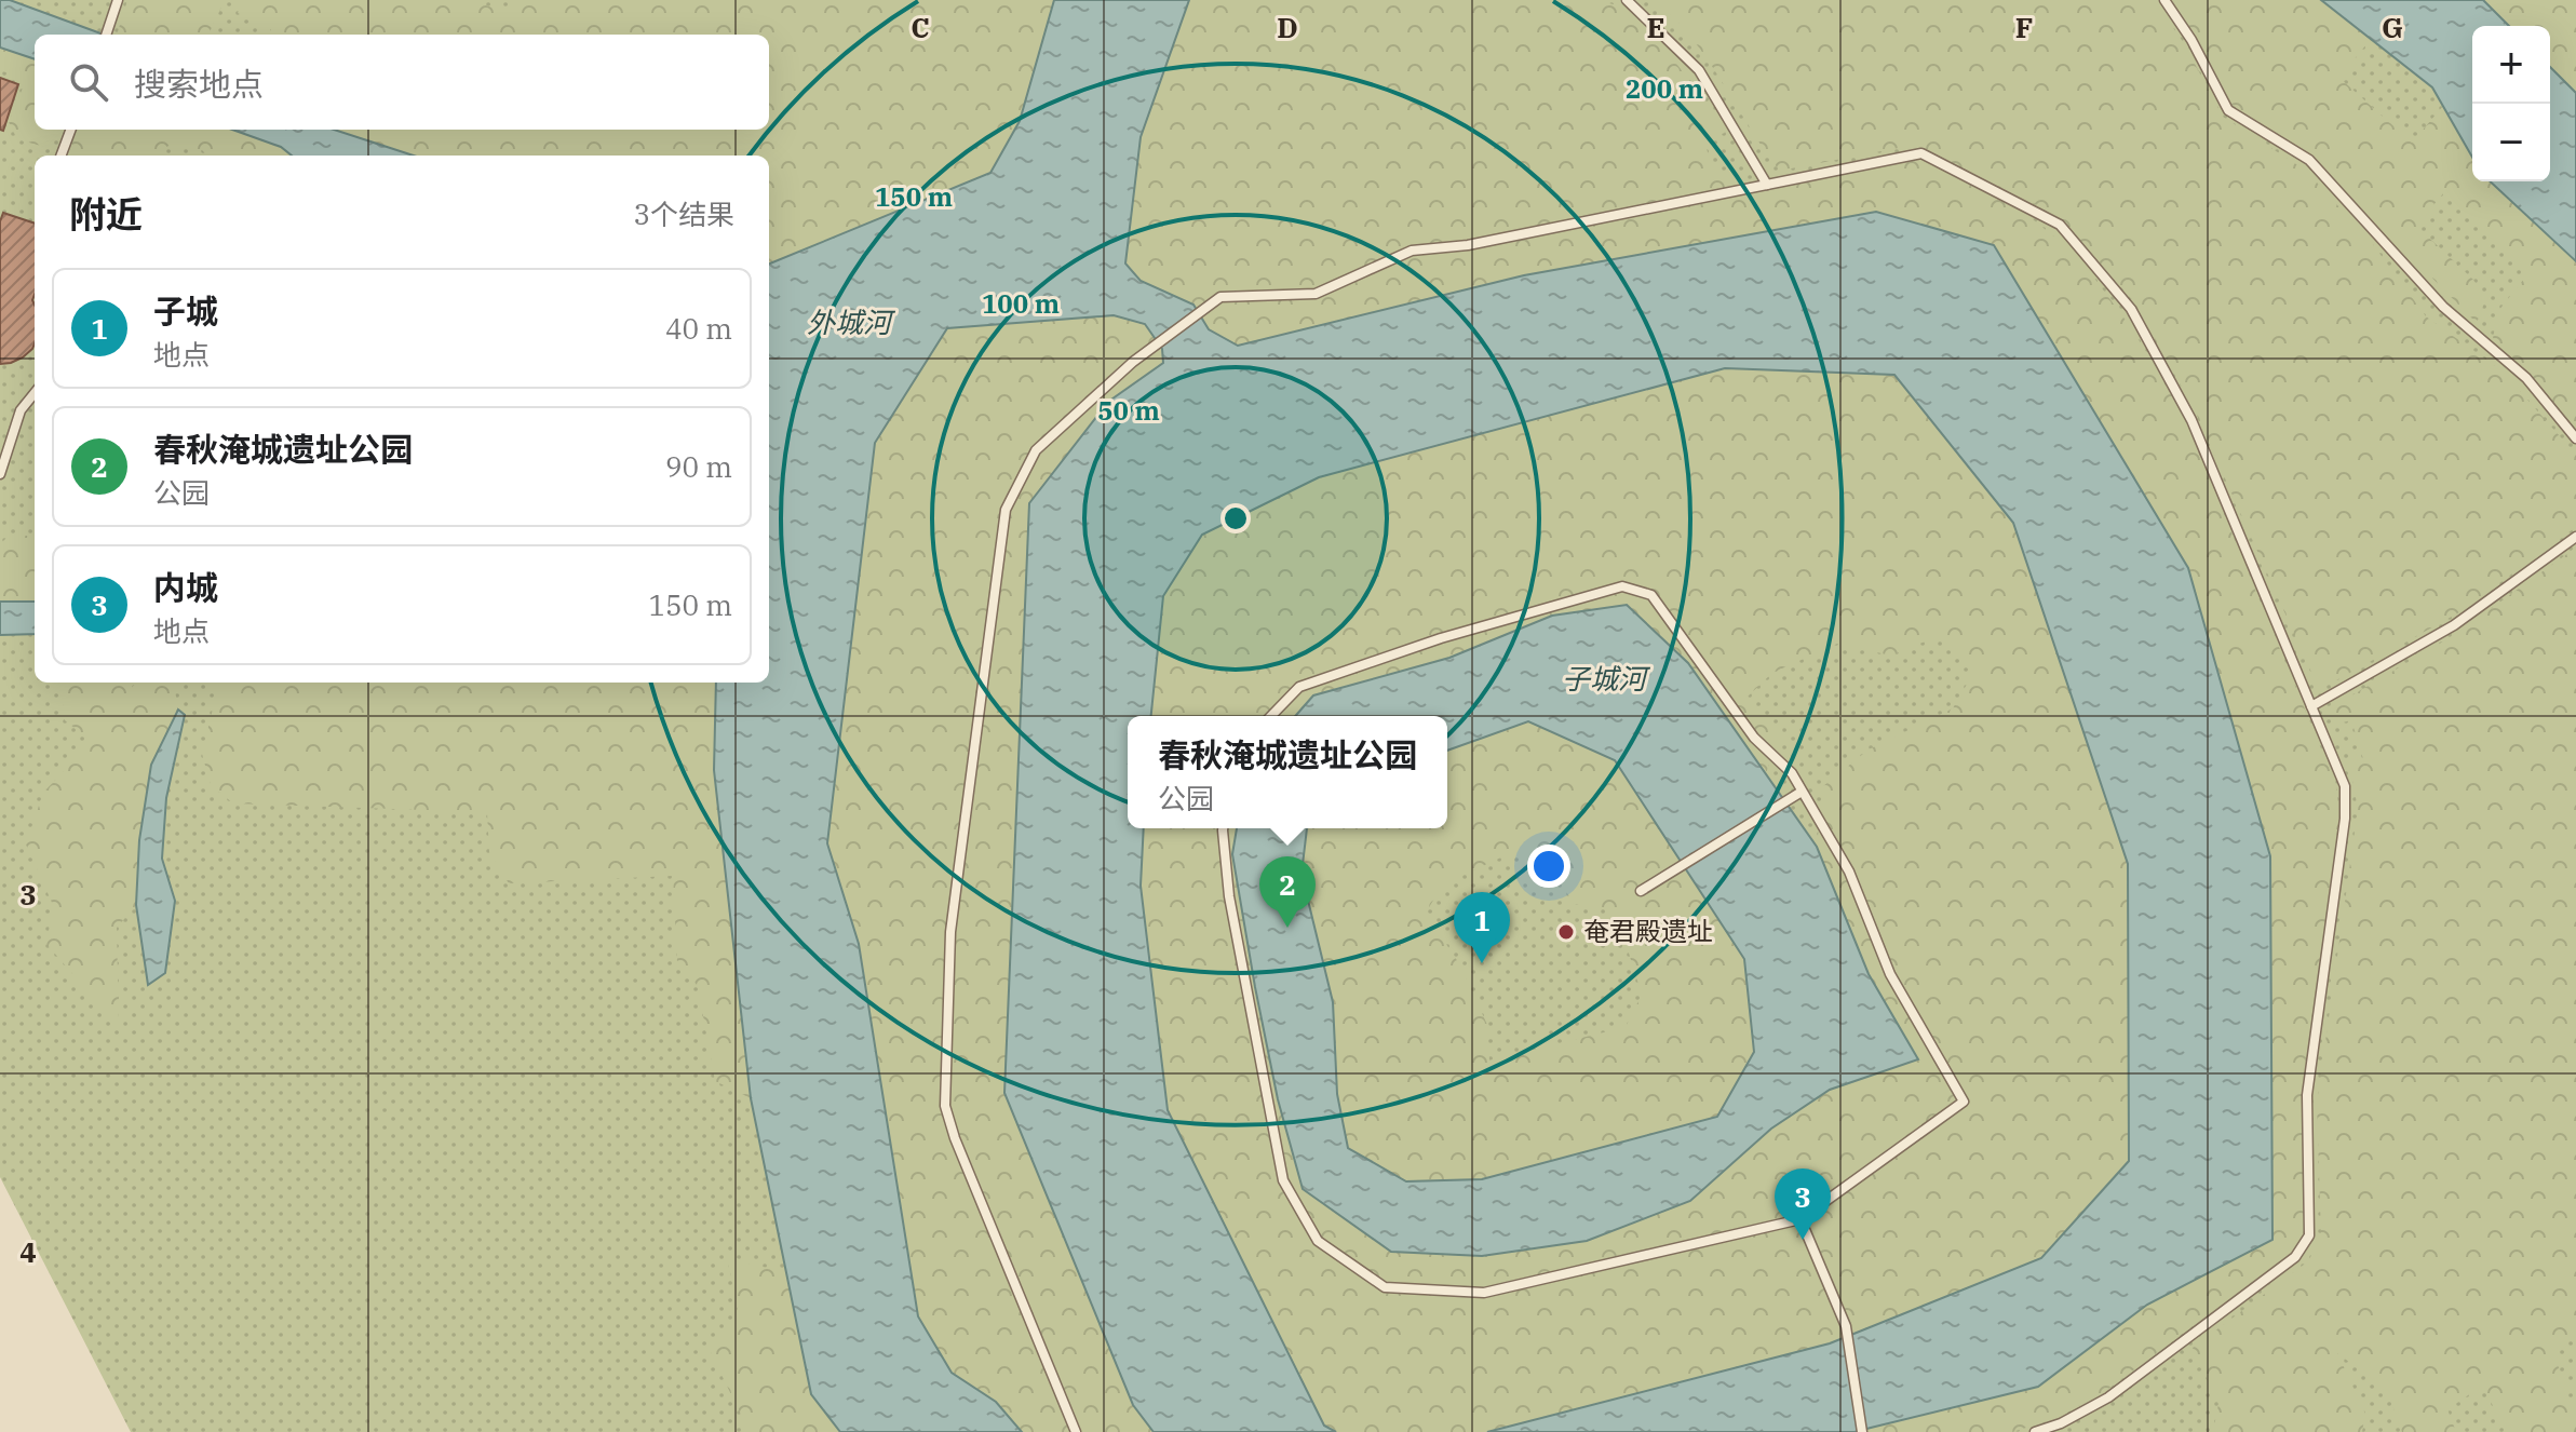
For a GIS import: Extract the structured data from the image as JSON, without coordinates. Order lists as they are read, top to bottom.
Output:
{
  "water": ["外城河", "子城河"],
  "places": ["奄君殿遗址"],
  "page": {
    "map_buttons": ["+", "−"],
    "search": "搜索地点",
    "heading": ["附近", "3个结果"],
    "list": [
      {
        "mark": "1",
        "name": "子城",
        "note": "地点",
        "value": "40 m"
      },
      {
        "mark": "2",
        "name": "春秋淹城遗址公园",
        "note": "公园",
        "value": "90 m"
      },
      {
        "mark": "3",
        "name": "内城",
        "note": "地点",
        "value": "150 m"
      }
    ],
    "popup": ["春秋淹城遗址公园", "公园"],
    "pins": ["2", "1", "3"]
  },
  "grid": {
    "columns": [
      "C",
      "D",
      "E",
      "F",
      "G"
    ],
    "rows": ["3", "4"]
  },
  "rings": [
    "200 m",
    "150 m",
    "100 m",
    "50 m"
  ]
}
